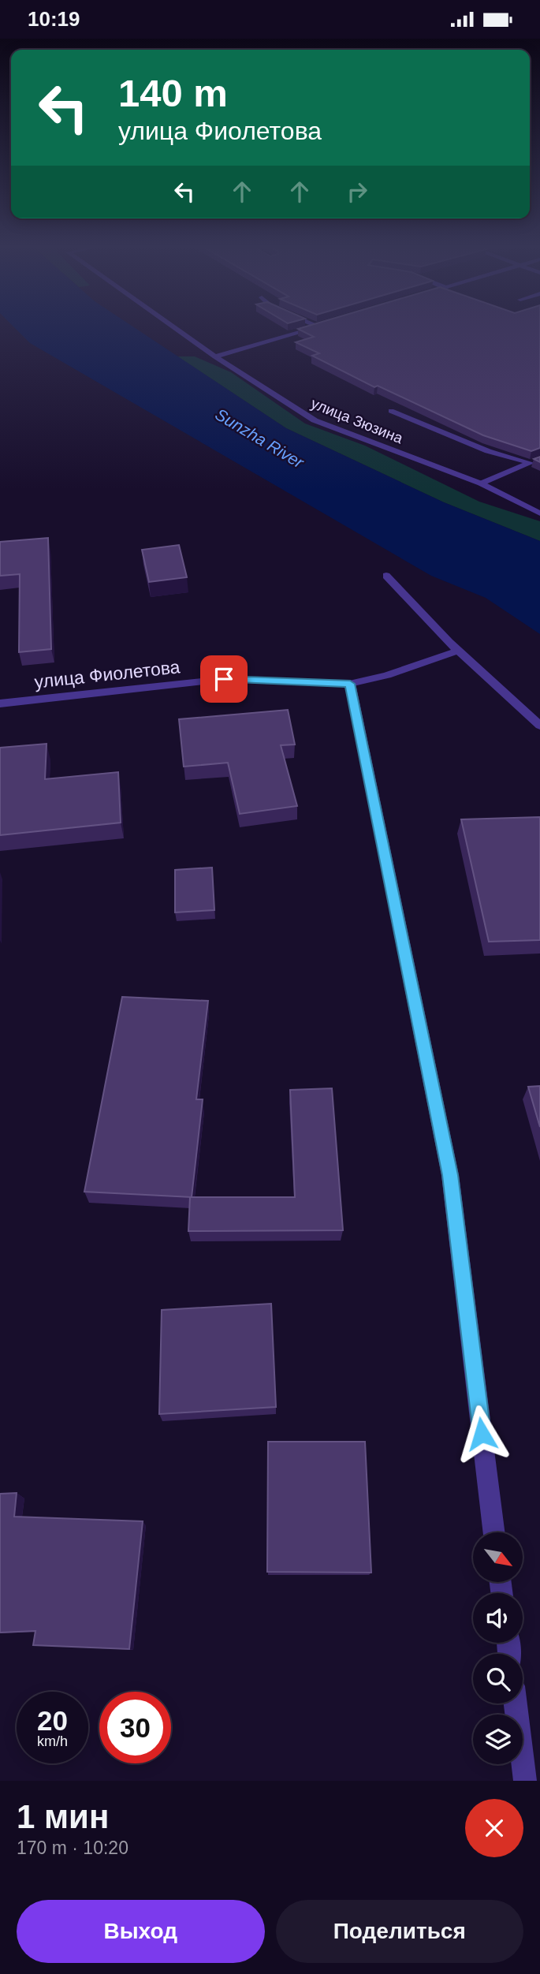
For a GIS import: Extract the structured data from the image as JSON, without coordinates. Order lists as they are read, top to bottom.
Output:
{
  "streets": {
    "street": ["улица Зюзина", "улица Фиолетова"]
  },
  "water": ["Sunzha River"],
  "north": "bottom right",
  "page": {
    "status": "10:19",
    "turn": ["140 m", "улица Фиолетова"],
    "speed": "20 km/h",
    "limit": "30",
    "heading": ["1 мин", "170 m · 10:20"],
    "buttons": ["Выход", "Поделиться"]
  }
}
